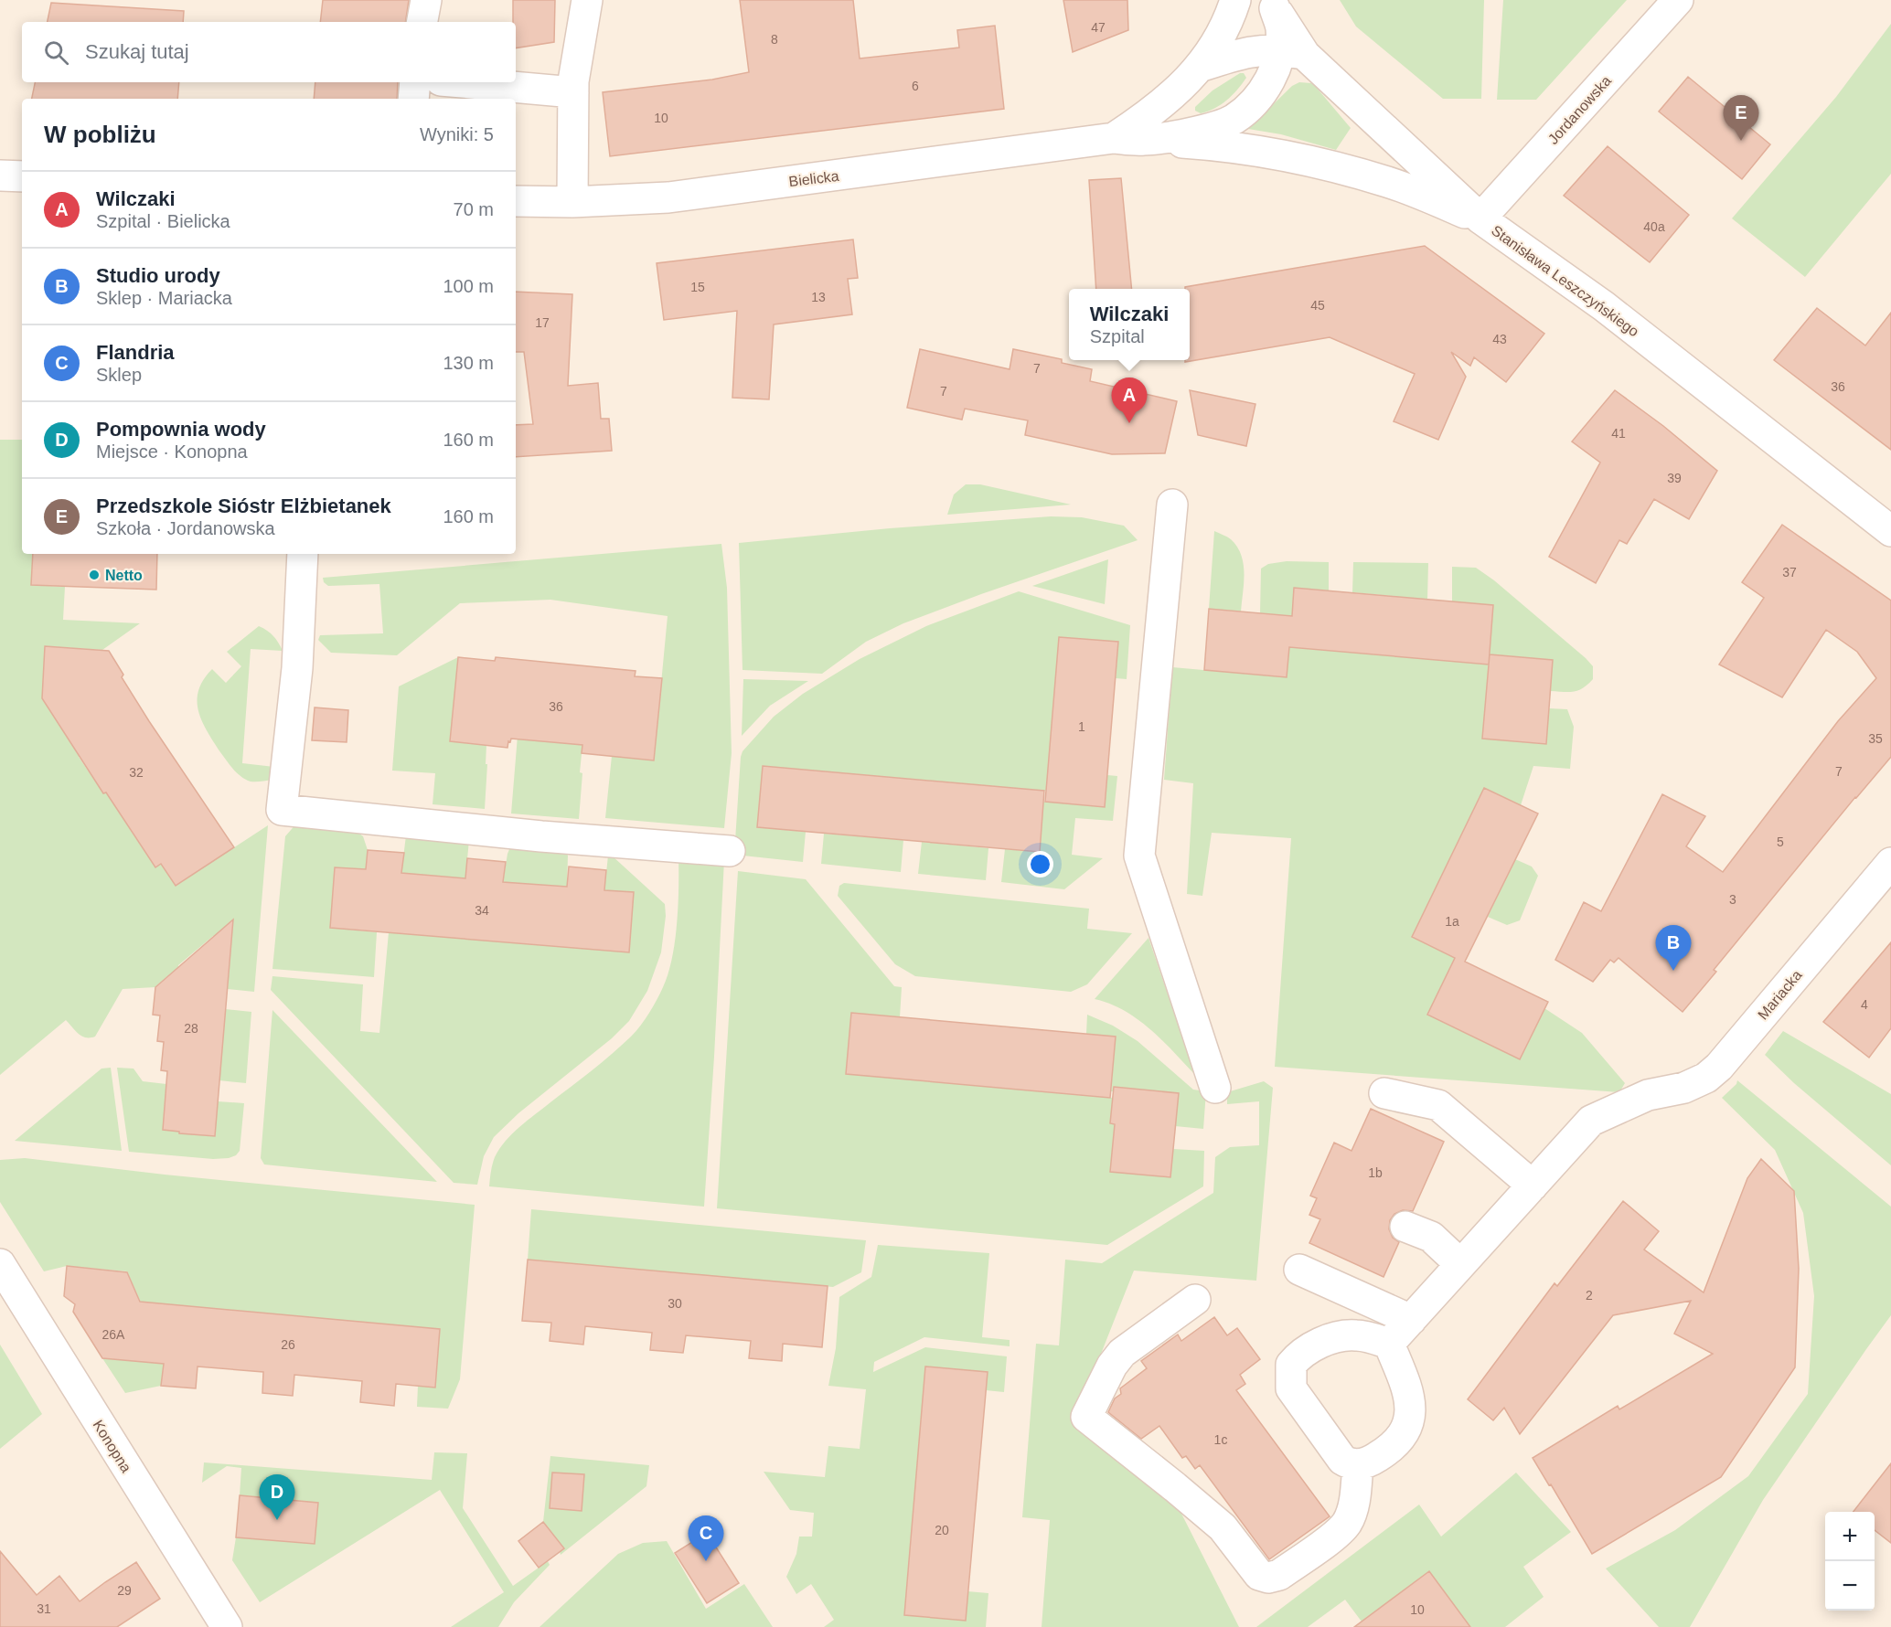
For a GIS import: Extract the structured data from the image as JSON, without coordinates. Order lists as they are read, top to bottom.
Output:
{
  "streets": {
    "street": [
      "Jordanowska",
      "Bielicka",
      "Stanisława Leszczyńskiego",
      "Mariacka",
      "Konopna"
    ]
  },
  "crossings": [
    ["Jordanowska", "Stanisława Leszczyńskiego"],
    ["Bielicka", "Stanisława Leszczyńskiego"]
  ],
  "places": ["Netto"],
  "house_numbers": [
    "47",
    "8",
    "6",
    "10",
    "40a",
    "15",
    "13",
    "45",
    "17",
    "43",
    "7",
    "36",
    "7",
    "41",
    "39",
    "37",
    "36",
    "1",
    "35",
    "7",
    "32",
    "5",
    "3",
    "34",
    "1a",
    "4",
    "28",
    "1b",
    "2",
    "30",
    "26A",
    "26",
    "1c",
    "20",
    "29",
    "31",
    "10"
  ],
  "page": {
    "search": "Szukaj tutaj",
    "pins": [
      "E",
      "A",
      "B",
      "D",
      "C"
    ],
    "heading": ["W pobliżu", "Wyniki: 5"],
    "list": [
      {
        "mark": "A",
        "name": "Wilczaki",
        "note": "Szpital · Bielicka",
        "value": "70 m"
      },
      {
        "mark": "B",
        "name": "Studio urody",
        "note": "Sklep · Mariacka",
        "value": "100 m"
      },
      {
        "mark": "C",
        "name": "Flandria",
        "note": "Sklep",
        "value": "130 m"
      },
      {
        "mark": "D",
        "name": "Pompownia wody",
        "note": "Miejsce · Konopna",
        "value": "160 m"
      },
      {
        "mark": "E",
        "name": "Przedszkole Sióstr Elżbietanek",
        "note": "Szkoła · Jordanowska",
        "value": "160 m"
      }
    ],
    "popup": ["Wilczaki", "Szpital"],
    "map_buttons": ["+", "−"]
  }
}
